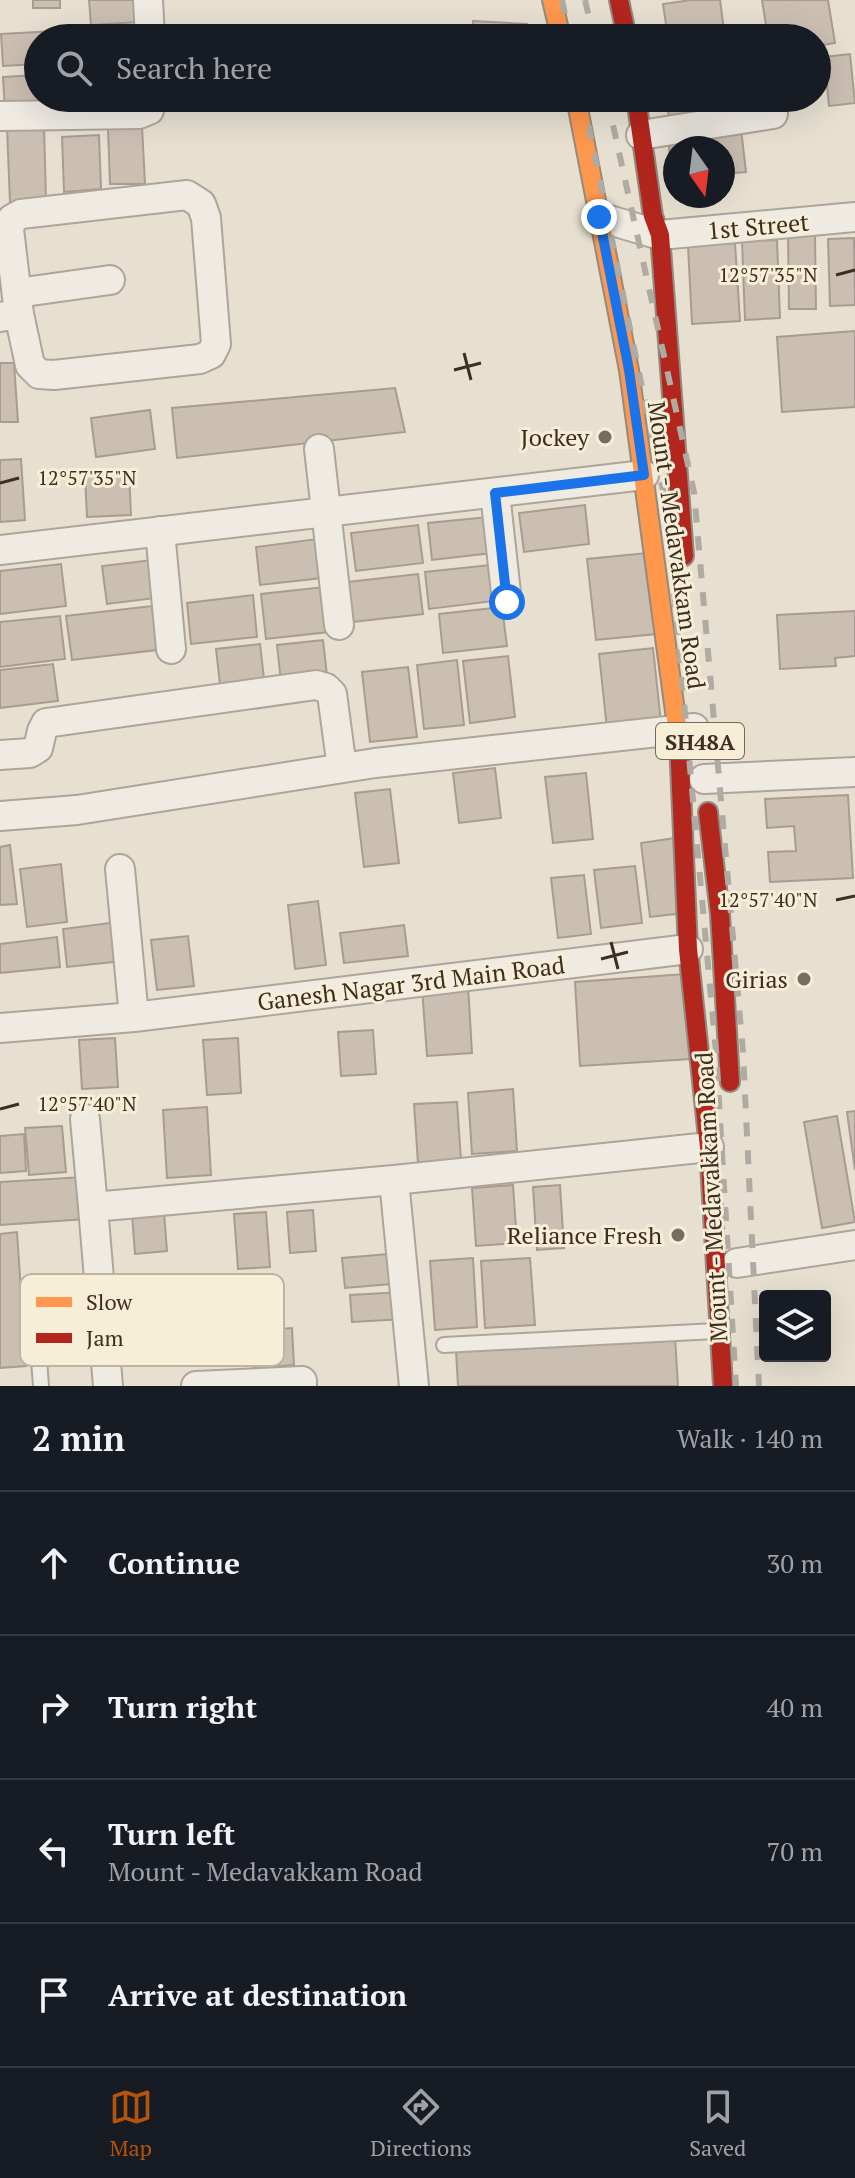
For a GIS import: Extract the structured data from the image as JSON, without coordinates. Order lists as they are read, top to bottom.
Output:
{
  "streets": {
    "main road": ["Mount - Medavakkam Road", "SH48A"],
    "street": ["1st Street", "Ganesh Nagar 3rd Main Road"]
  },
  "crossings": [
    ["1st Street", "Mount - Medavakkam Road"],
    ["Mount - Medavakkam Road", "Ganesh Nagar 3rd Main Road"]
  ],
  "places": ["Jockey", "Girias", "Reliance Fresh"],
  "legend": ["Slow", "Jam"],
  "north": "bottom",
  "page": {
    "search": "Search here",
    "heading": ["2 min", "Walk · 140 m"],
    "list": [
      ["Continue", "30 m"],
      ["Turn right", "40 m"],
      ["Turn left", "Mount - Medavakkam Road", "70 m"],
      "Arrive at destination"
    ],
    "nav": ["Map", "Directions", "Saved"]
  },
  "coordinates": ["12°57'35\"N", "12°57'40\"N"]
}
